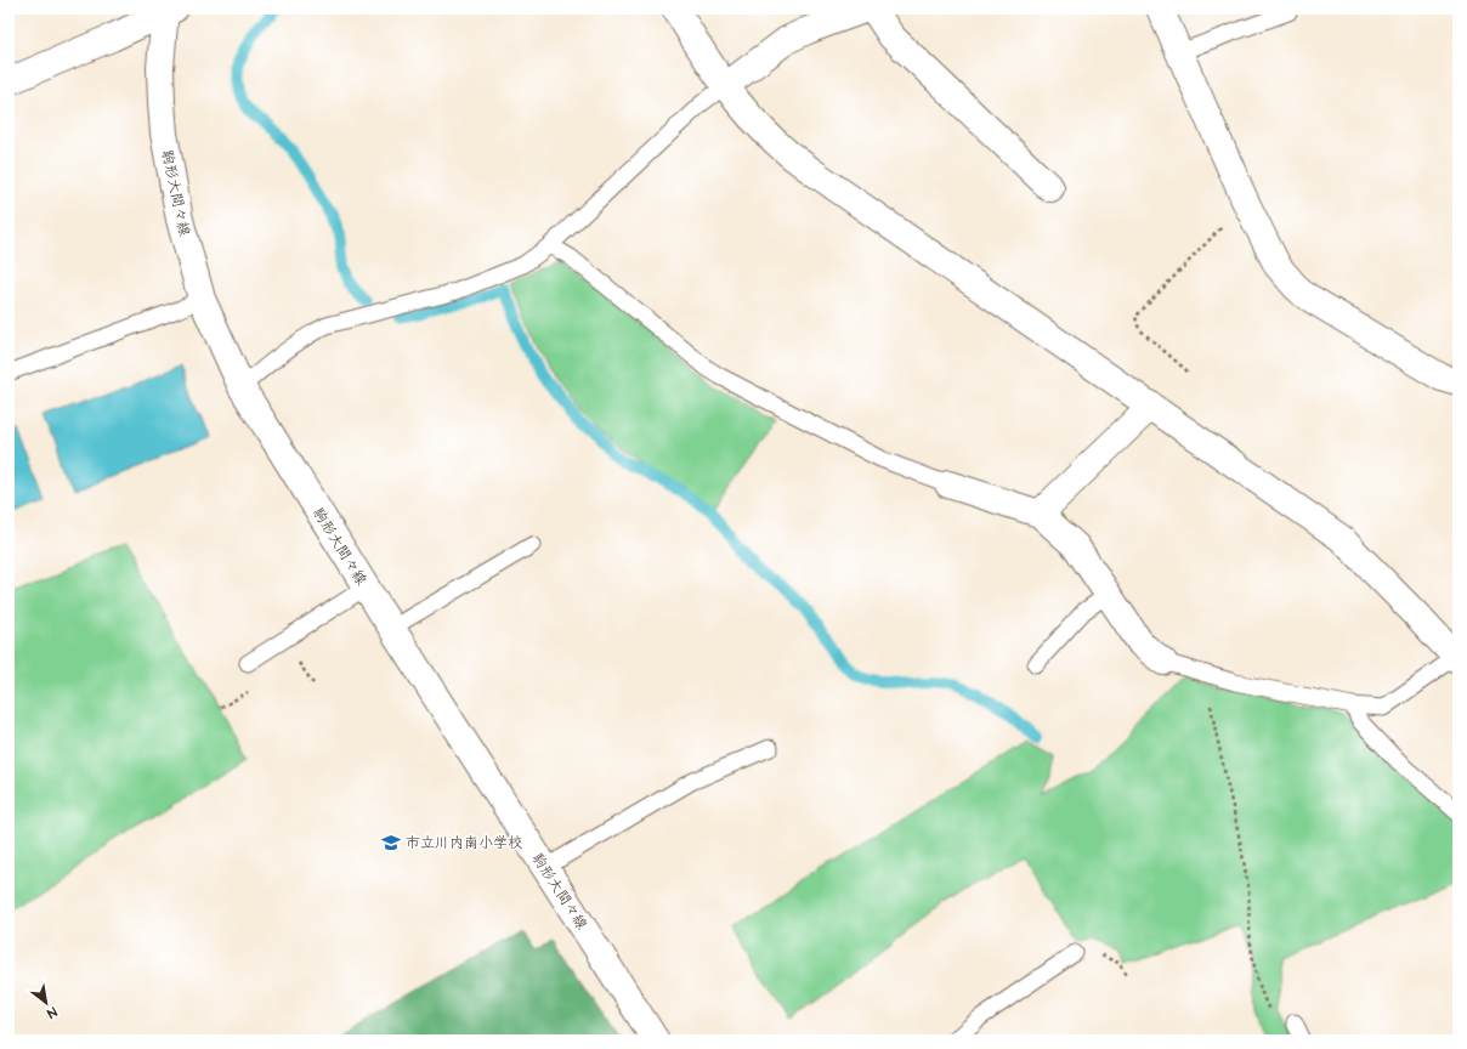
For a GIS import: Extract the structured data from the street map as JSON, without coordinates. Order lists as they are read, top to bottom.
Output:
{
  "streets": {
    "street": ["駒形大間々線"]
  },
  "places": {
    "school or university": ["市立川内南小学校"]
  },
  "north": "bottom right"
}
